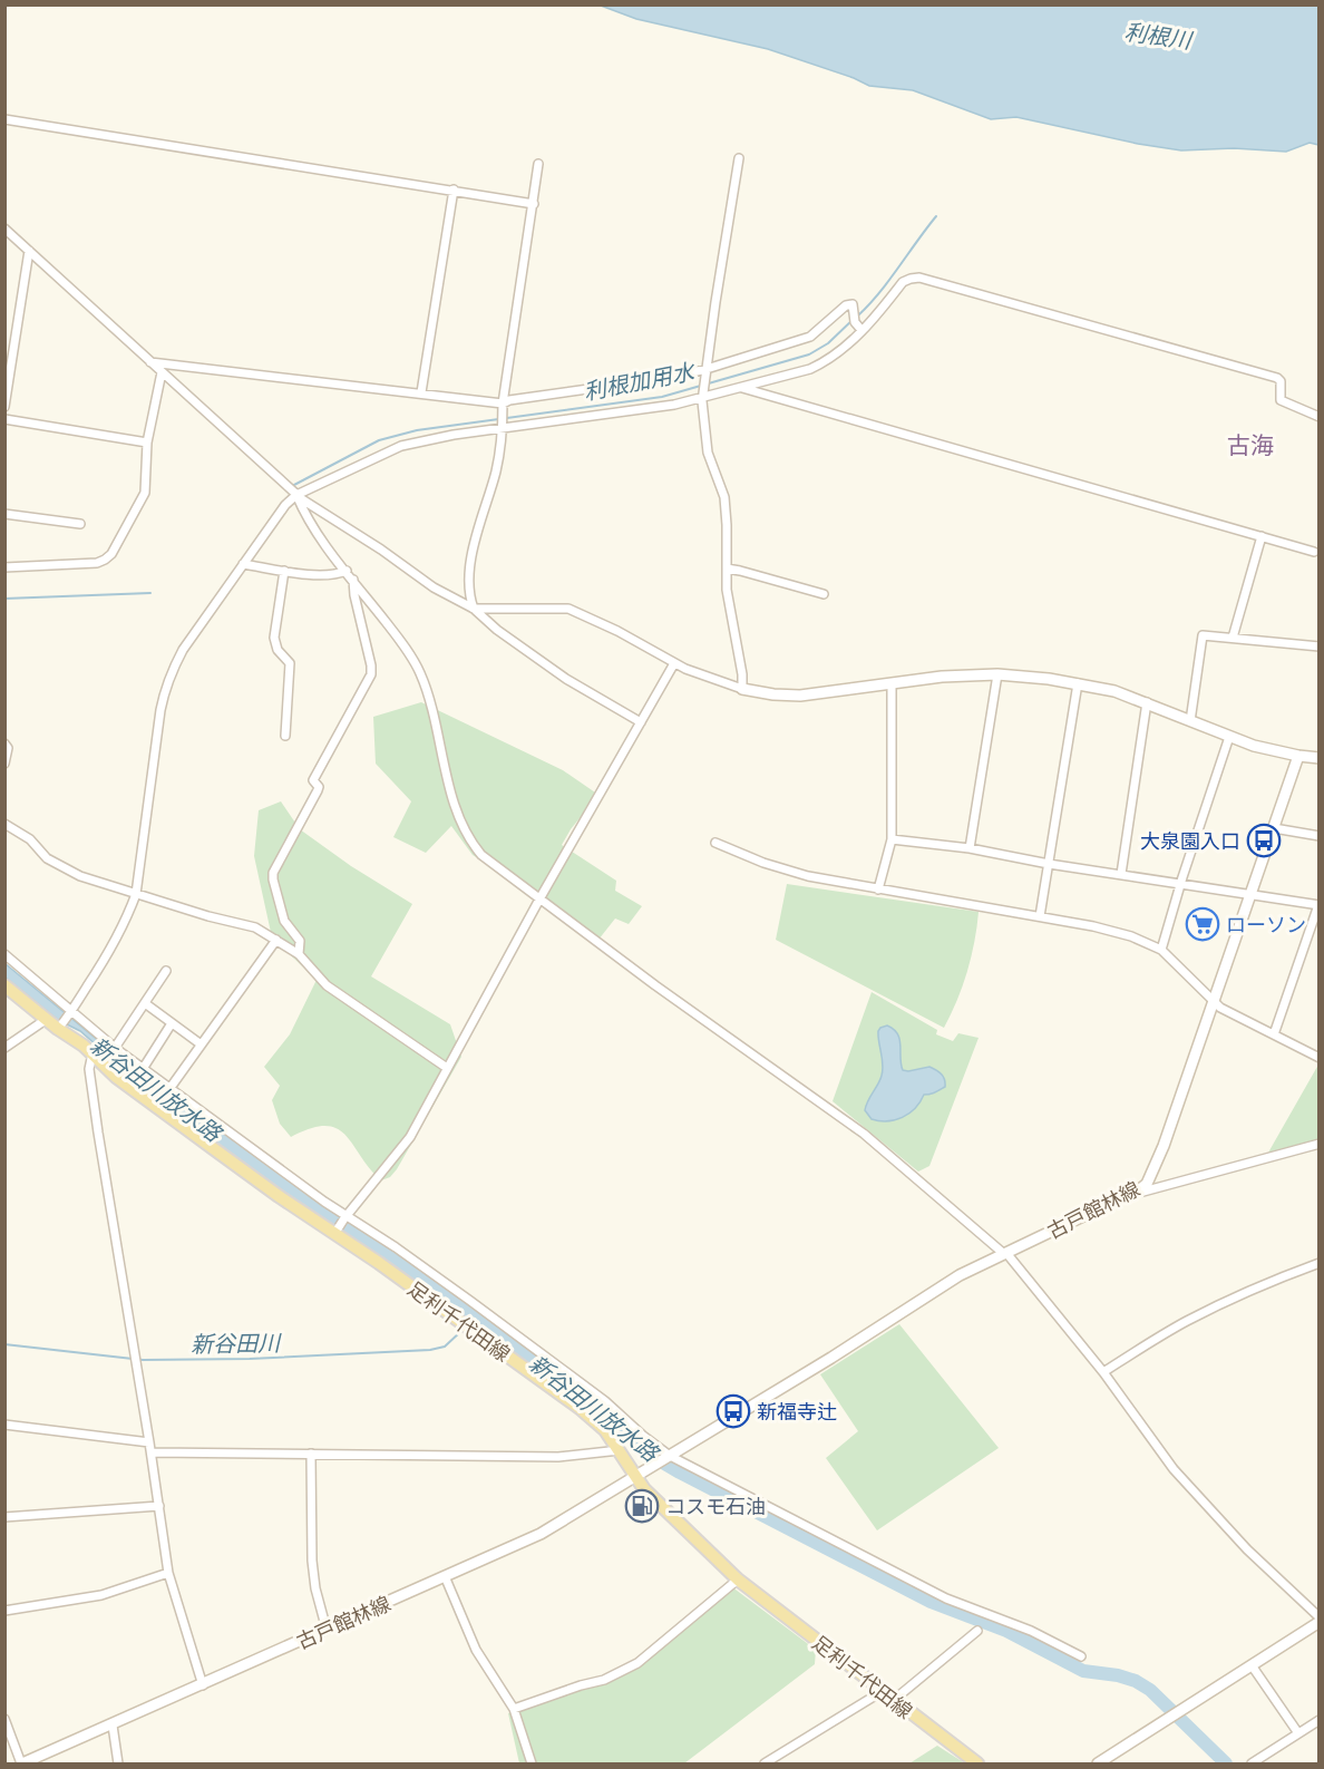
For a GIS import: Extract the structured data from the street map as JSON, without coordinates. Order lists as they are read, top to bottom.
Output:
{
  "streets": {
    "main road": ["古戸館林線", "足利千代田線"]
  },
  "crossings": [
    ["古戸館林線", "足利千代田線"]
  ],
  "districts": ["古海"],
  "water": [
    "利根川",
    "利根加用水",
    "新谷田川放水路",
    "新谷田川"
  ],
  "places": {
    "bus stop": ["大泉園入口", "新福寺辻"],
    "supermarket": ["ローソン"],
    "fuel station": ["コスモ石油"]
  }
}
